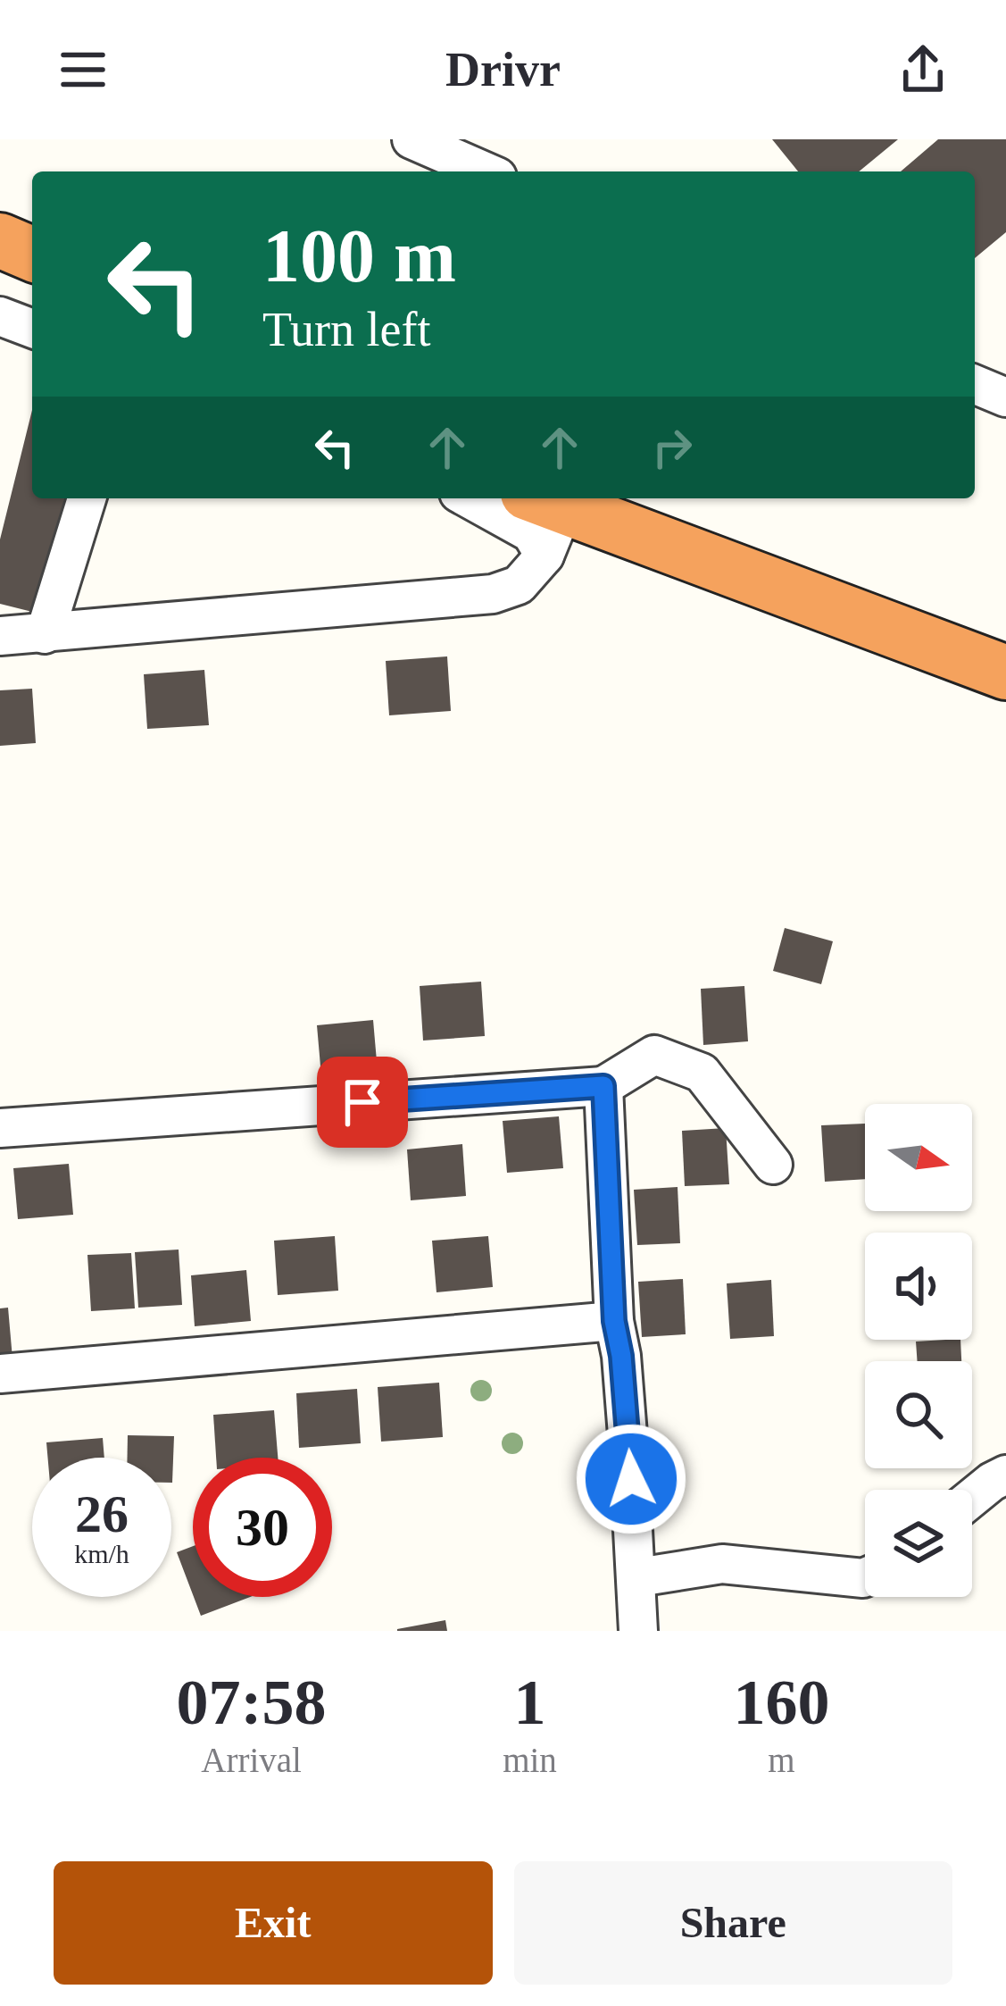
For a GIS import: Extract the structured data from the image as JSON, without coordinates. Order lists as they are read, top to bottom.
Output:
{
  "north": "right",
  "page": {
    "header": "Drivr",
    "turn": ["100 m", "Turn left"],
    "speed": "26 km/h",
    "limit": "30",
    "eta": [
      "07:58",
      "Arrival",
      "1",
      "min",
      "160",
      "m"
    ],
    "buttons": ["Exit", "Share"]
  }
}
